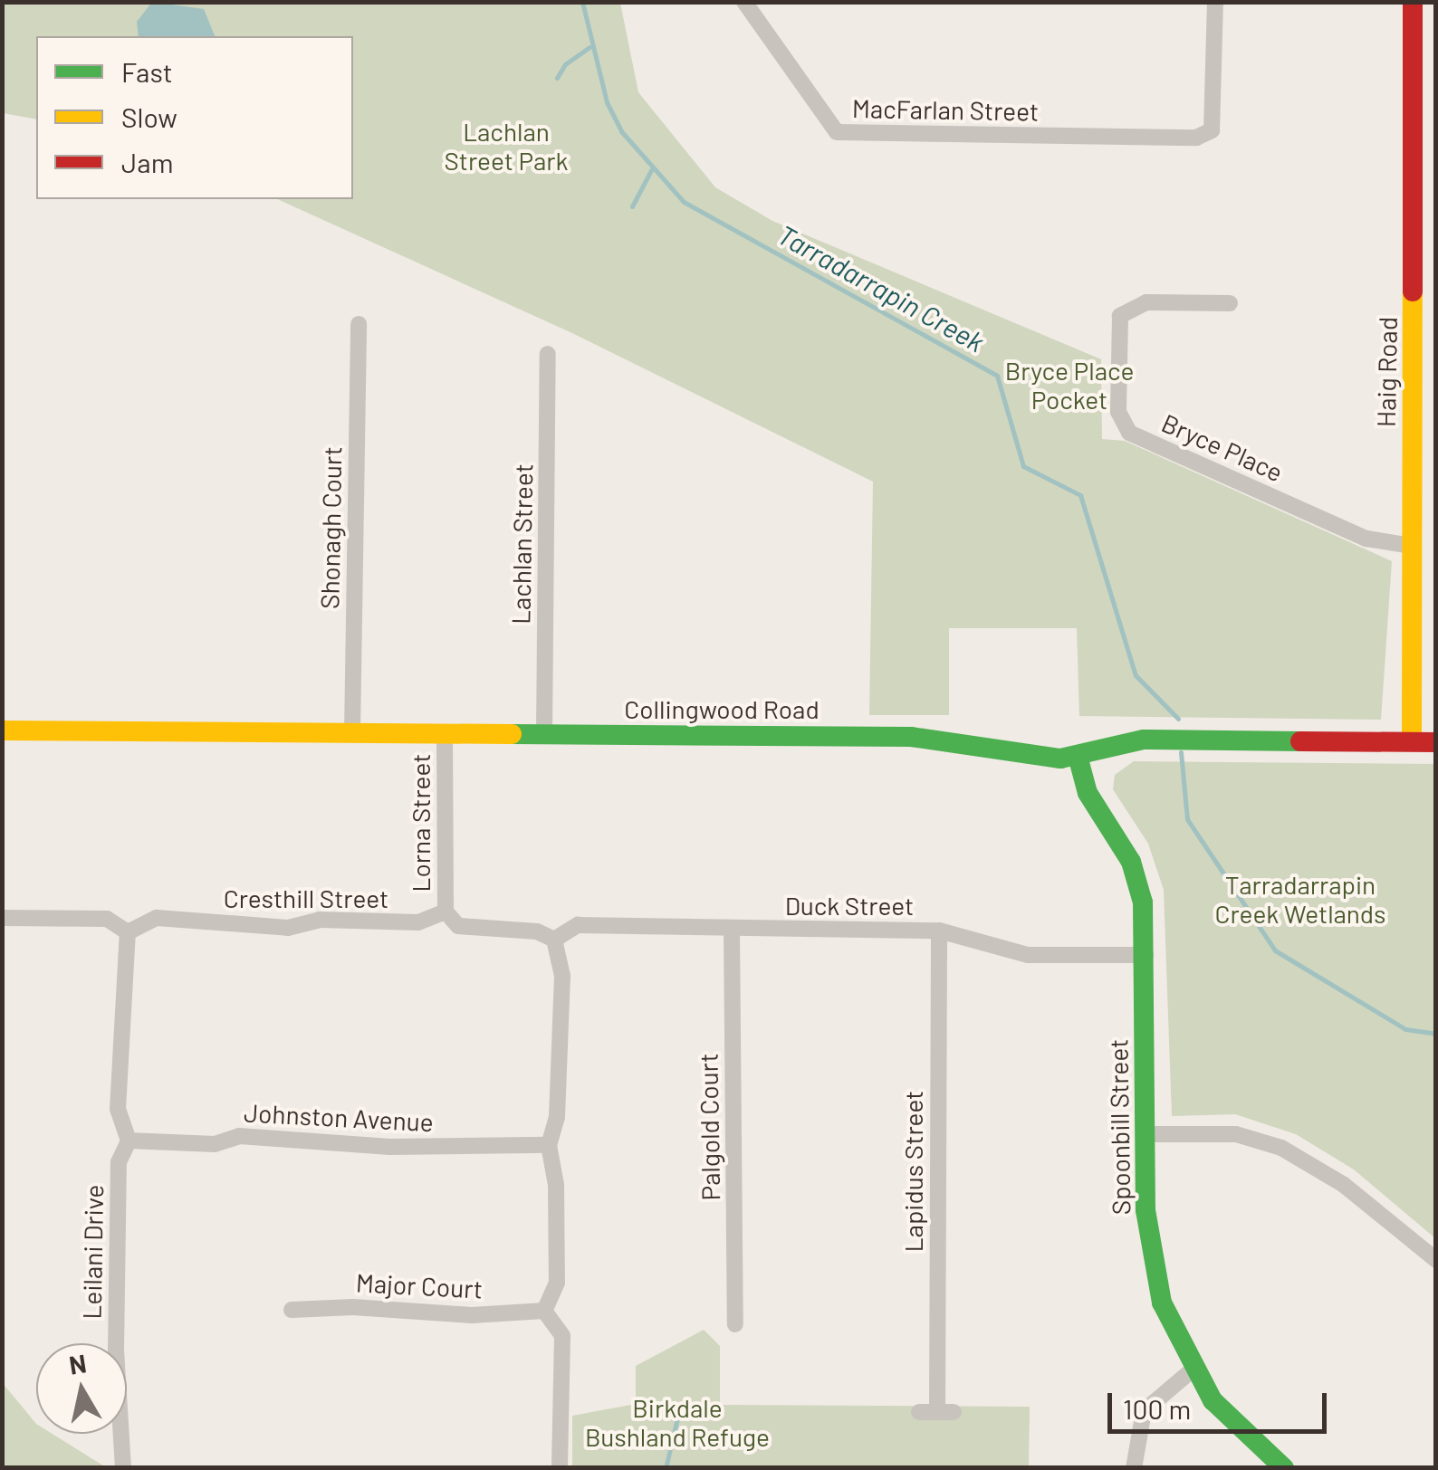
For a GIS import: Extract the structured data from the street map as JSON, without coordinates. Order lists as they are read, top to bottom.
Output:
{
  "streets": {
    "street": [
      "MacFarlan Street",
      "Haig Road",
      "Bryce Place",
      "Shonagh Court",
      "Lachlan Street",
      "Collingwood Road",
      "Lorna Street",
      "Cresthill Street",
      "Duck Street",
      "Johnston Avenue",
      "Palgold Court",
      "Spoonbill Street",
      "Lapidus Street",
      "Leilani Drive",
      "Major Court"
    ]
  },
  "crossings": [
    ["Haig Road", "Bryce Place"],
    ["Haig Road", "Collingwood Road"],
    ["Shonagh Court", "Collingwood Road"],
    ["Lachlan Street", "Collingwood Road"],
    ["Collingwood Road", "Lorna Street"],
    ["Collingwood Road", "Spoonbill Street"],
    ["Lorna Street", "Cresthill Street"],
    ["Cresthill Street", "Leilani Drive"],
    ["Duck Street", "Palgold Court"],
    ["Duck Street", "Spoonbill Street"],
    ["Duck Street", "Lapidus Street"],
    ["Johnston Avenue", "Leilani Drive"]
  ],
  "water": ["Tarradarrapin Creek"],
  "parks": [
    "Lachlan Street Park",
    "Bryce Place Pocket",
    "Tarradarrapin Creek Wetlands",
    "Birkdale Bushland Refuge"
  ],
  "legend": ["Fast", "Slow", "Jam"],
  "scale_bar": "100 m",
  "north": "top"
}
